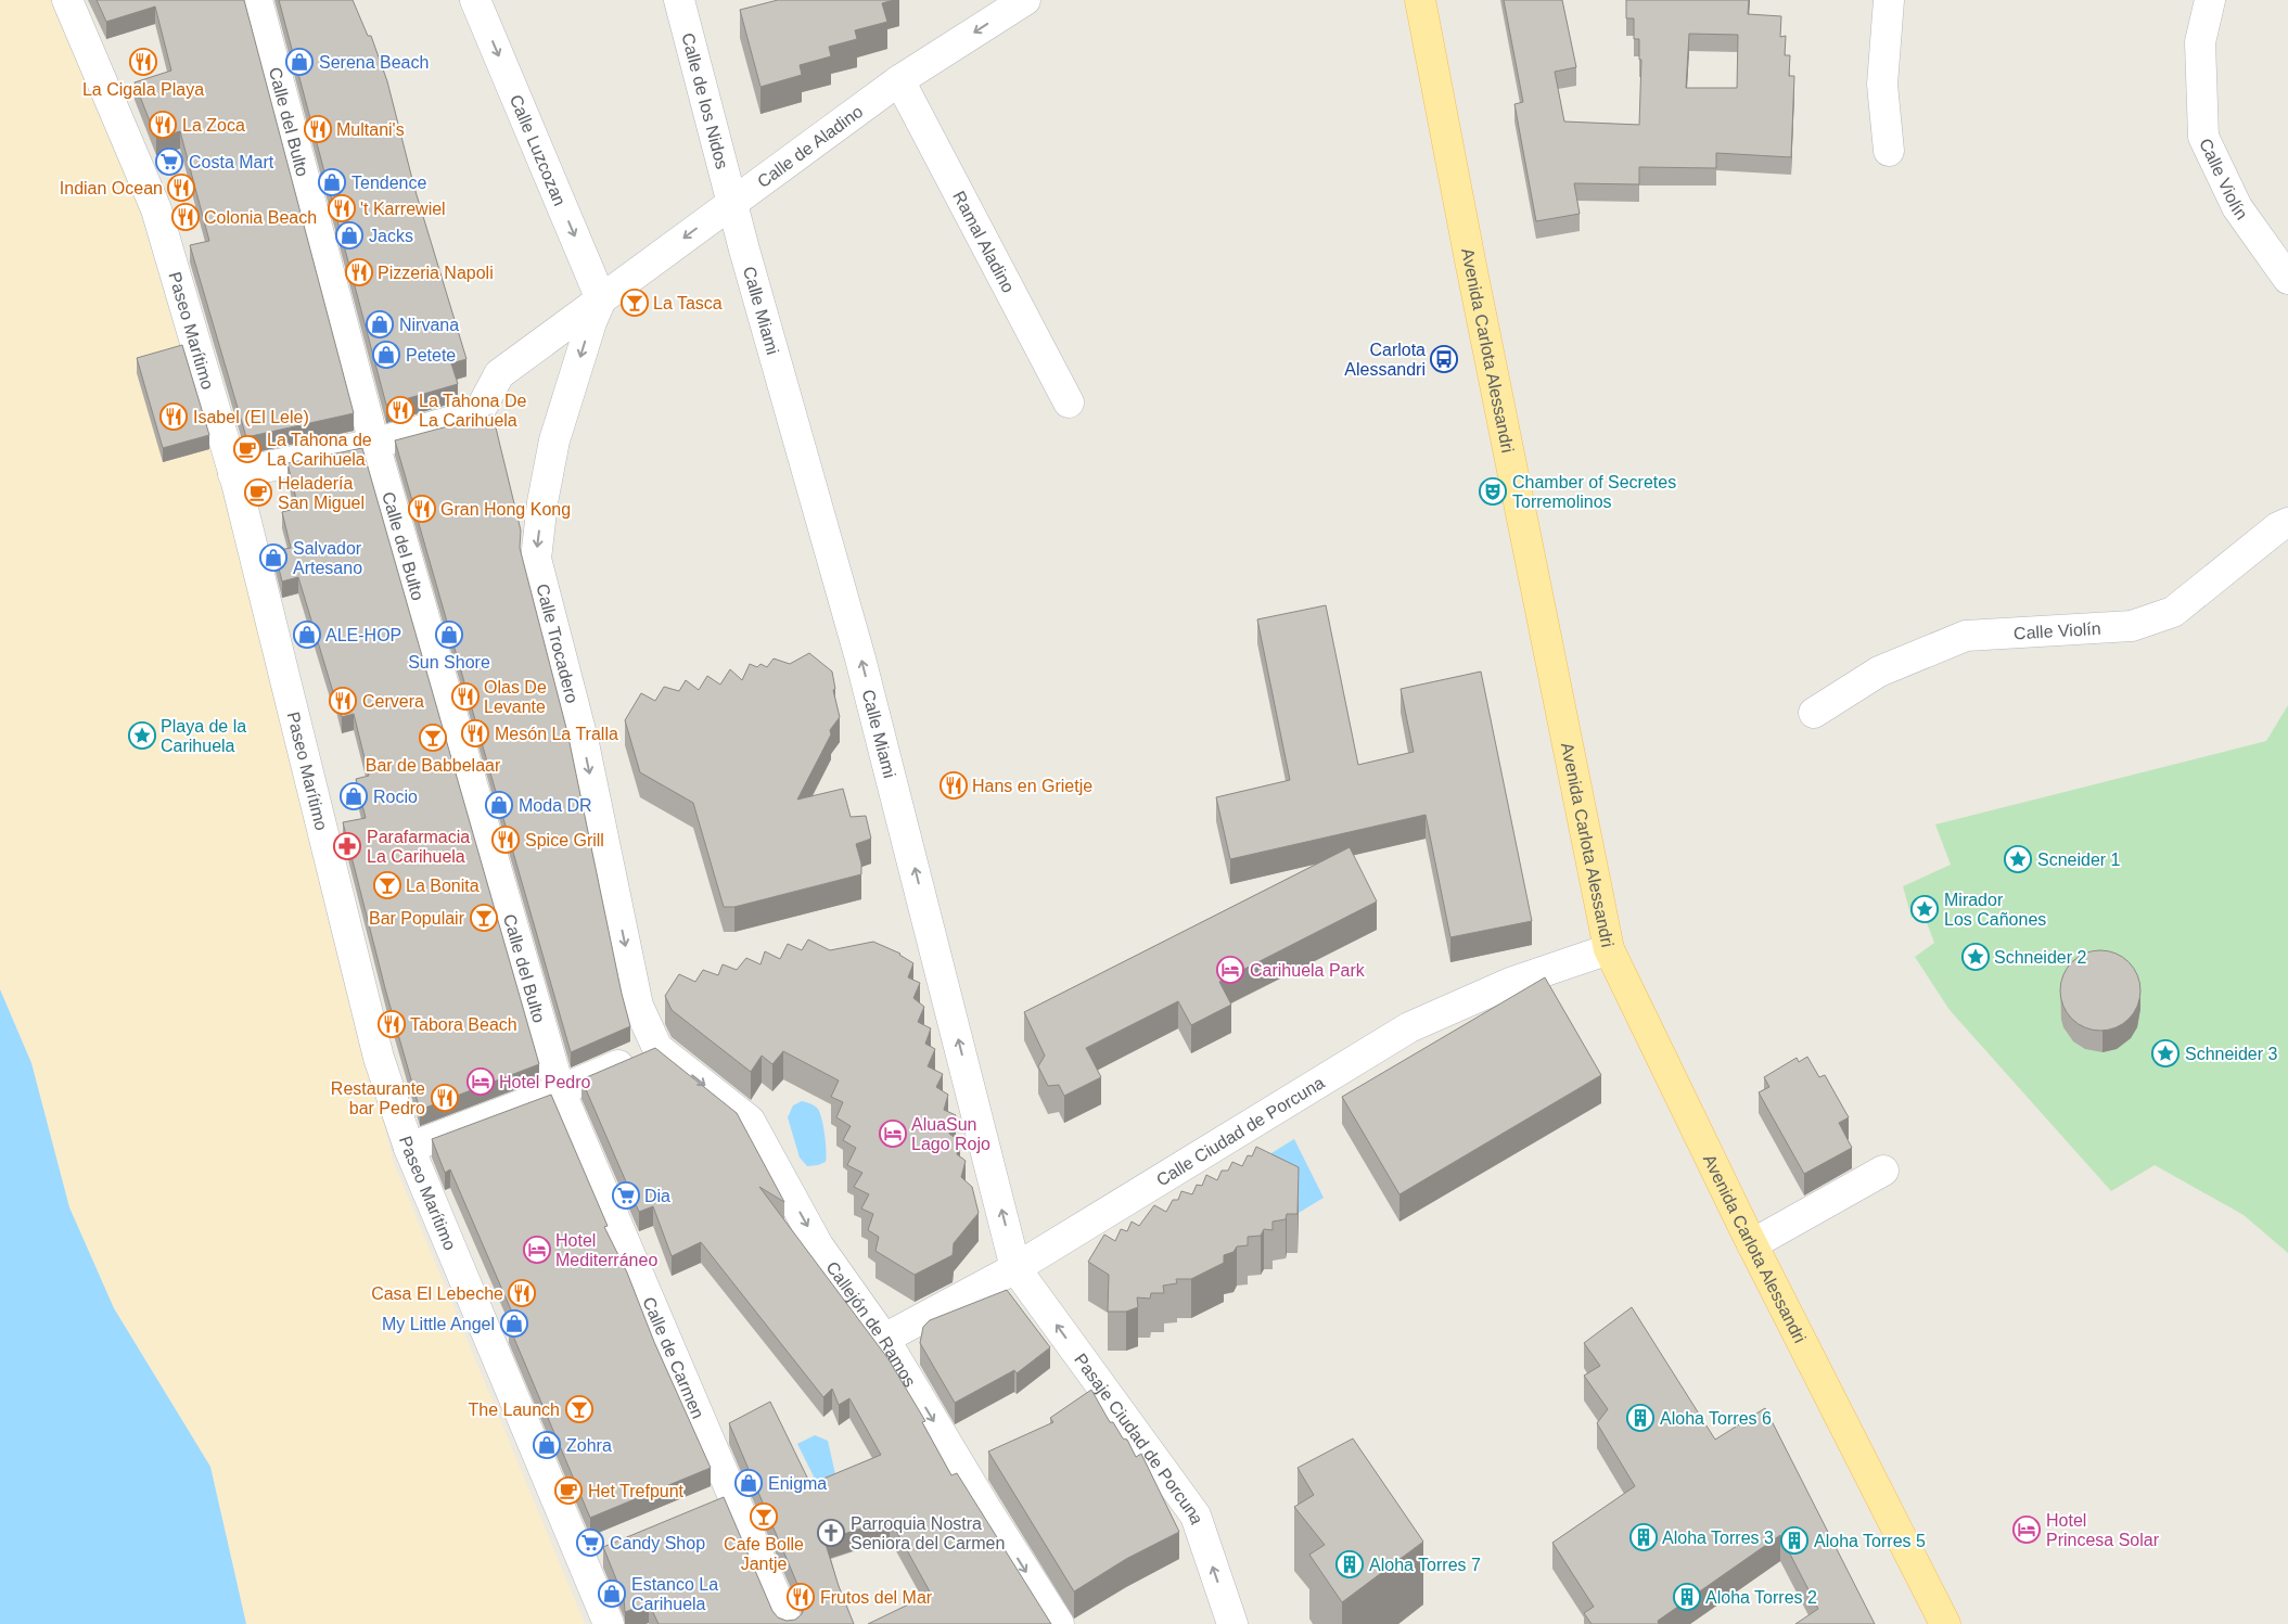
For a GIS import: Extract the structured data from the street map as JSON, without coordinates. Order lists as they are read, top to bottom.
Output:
{
  "streets": {
    "main road": ["Avenida Carlota Alessandri"],
    "street": [
      "Calle de los Nidos",
      "Calle del Bulto",
      "Calle de Aladino",
      "Calle Luzcozan",
      "Calle Violín",
      "Ramal Aladino",
      "Calle Miami",
      "Paseo Marítimo",
      "Calle Trocadero",
      "Calle Ciudad de Porcuna",
      "Callejón de Ramos",
      "Calle de Carmen",
      "Pasaje Ciudad de Porcuna"
    ]
  },
  "crossings": [
    ["Calle de los Nidos", "Calle de Aladino"],
    ["Calle de los Nidos", "Calle Miami"],
    ["Calle del Bulto", "Calle de Aladino"],
    ["Calle del Bulto", "Calle de Carmen"],
    ["Calle de Aladino", "Calle Luzcozan"],
    ["Calle de Aladino", "Ramal Aladino"],
    ["Calle de Aladino", "Calle Miami"],
    ["Calle de Aladino", "Paseo Marítimo"],
    ["Calle de Aladino", "Calle Trocadero"],
    ["Calle Luzcozan", "Calle Trocadero"],
    ["Calle Miami", "Calle Ciudad de Porcuna"],
    ["Calle Miami", "Pasaje Ciudad de Porcuna"],
    ["Avenida Carlota Alessandri", "Calle Ciudad de Porcuna"],
    ["Calle Trocadero", "Callejón de Ramos"],
    ["Calle Ciudad de Porcuna", "Callejón de Ramos"],
    ["Calle Ciudad de Porcuna", "Pasaje Ciudad de Porcuna"]
  ],
  "one_way": [
    "Calle Luzcozan",
    "Calle Miami",
    "Calle Trocadero",
    "Callejón de Ramos",
    "Pasaje Ciudad de Porcuna"
  ],
  "places": {
    "restaurant": [
      "La Cigala Playa",
      "La Zoca",
      "Multani's",
      "Indian Ocean",
      "'t Karrewiel",
      "Colonia Beach",
      "Pizzeria Napoli",
      "La Tahona De La Carihuela",
      "Isabel (El Lele)",
      "Gran Hong Kong",
      "Olas De Levante",
      "Cervera",
      "Mesón La Tralla",
      "Hans en Grietje",
      "Spice Grill",
      "Tabora Beach",
      "Restaurante bar Pedro",
      "Casa El Lebeche",
      "Frutos del Mar"
    ],
    "shop": [
      "Serena Beach",
      "Tendence",
      "Jacks",
      "Nirvana",
      "Petete",
      "Salvador Artesano",
      "ALE-HOP",
      "Sun Shore",
      "Rocio",
      "Moda DR",
      "My Little Angel",
      "Zohra",
      "Enigma",
      "Estanco La Carihuela"
    ],
    "supermarket": ["Costa Mart", "Dia", "Candy Shop"],
    "bar": [
      "La Tasca",
      "Bar de Babbelaar",
      "La Bonita",
      "Bar Populair",
      "The Launch",
      "Cafe Bolle Jantje"
    ],
    "bus stop": ["Carlota Alessandri"],
    "cafe": ["La Tahona de La Carihuela", "Heladería San Miguel", "Het Trefpunt"],
    "theatre": ["Chamber of Secretes Torremolinos"],
    "place": [
      "Playa de la Carihuela",
      "Scneider 1",
      "Mirador Los Cañones",
      "Schneider 2",
      "Schneider 3"
    ],
    "pharmacy": ["Parafarmacia La Carihuela"],
    "hotel": [
      "Carihuela Park",
      "Hotel Pedro",
      "AluaSun Lago Rojo",
      "Hotel Mediterráneo",
      "Hotel Princesa Solar"
    ],
    "building": [
      "Aloha Torres 6",
      "Aloha Torres 3",
      "Aloha Torres 5",
      "Aloha Torres 7",
      "Aloha Torres 2"
    ],
    "church": ["Parroquia Nostra Seniora del Carmen"]
  }
}
